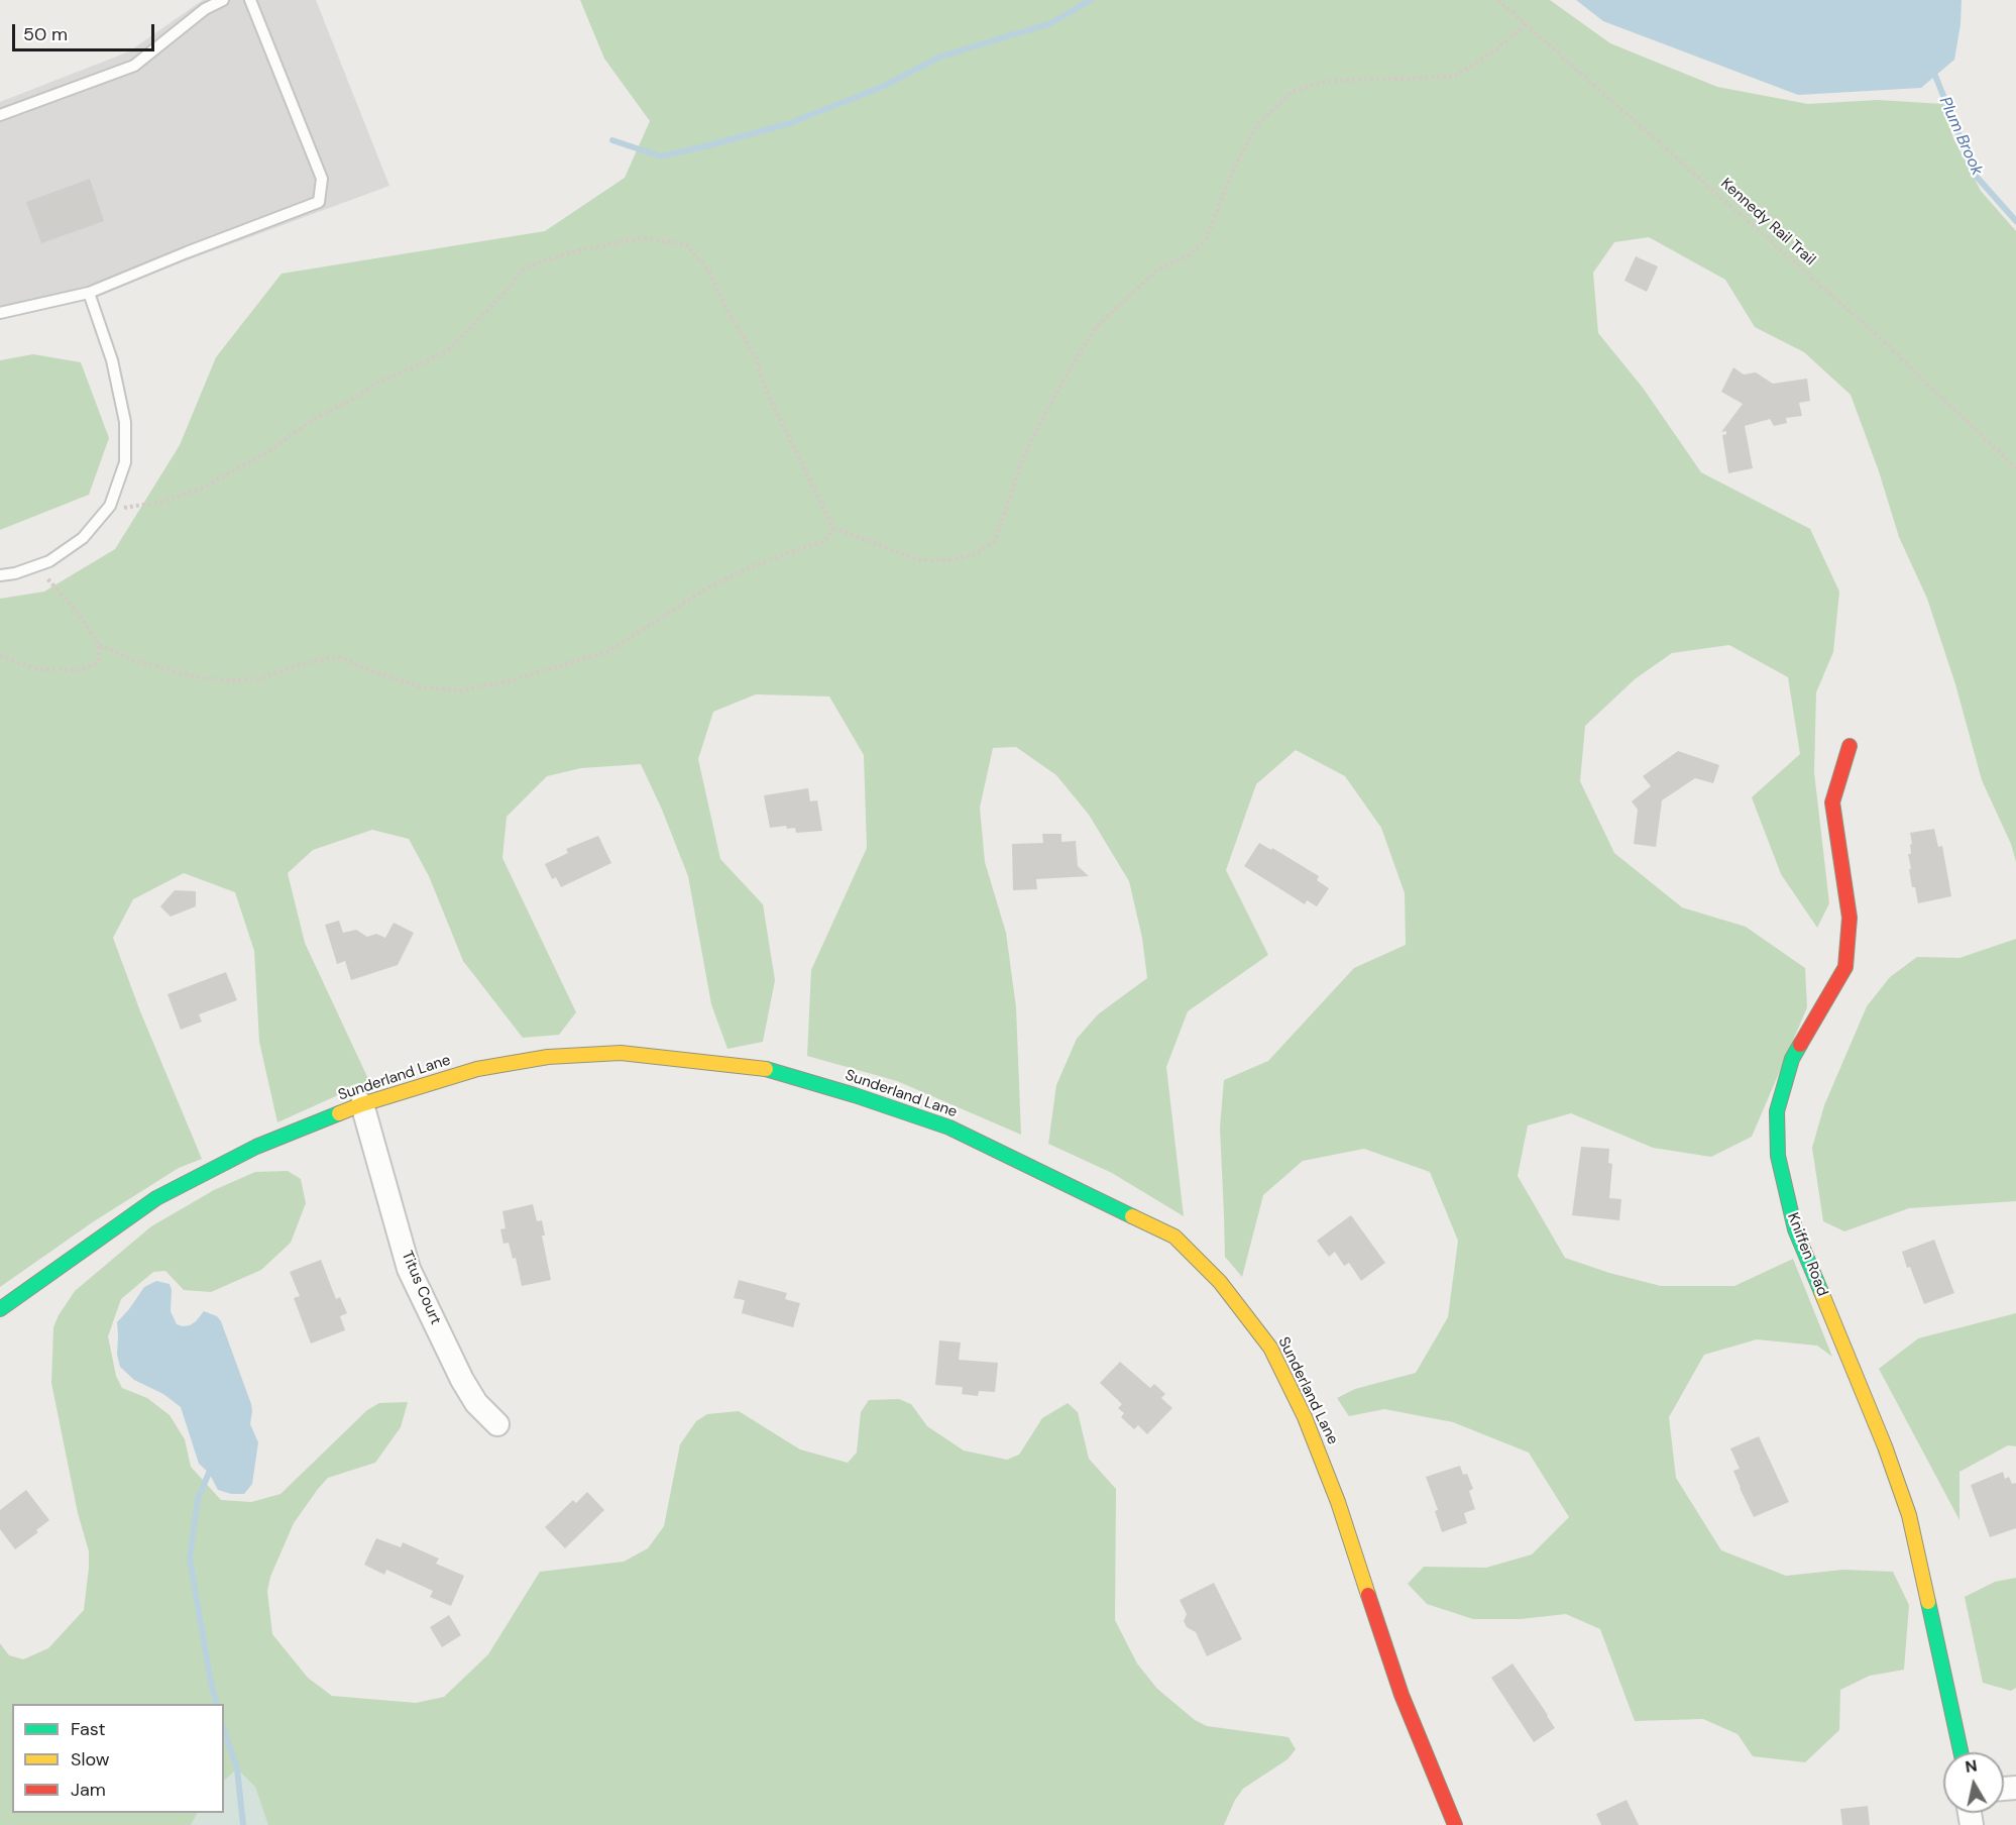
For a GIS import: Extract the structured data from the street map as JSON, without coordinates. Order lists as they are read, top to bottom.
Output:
{
  "streets": {
    "street": ["Sunderland Lane", "Kniffen Road", "Titus Court"],
    "path": ["Kennedy Rail Trail"]
  },
  "crossings": [
    ["Sunderland Lane", "Titus Court"]
  ],
  "water": ["Plum Brook"],
  "legend": ["Fast", "Slow", "Jam"],
  "scale_bar": "50 m",
  "north": "top"
}
